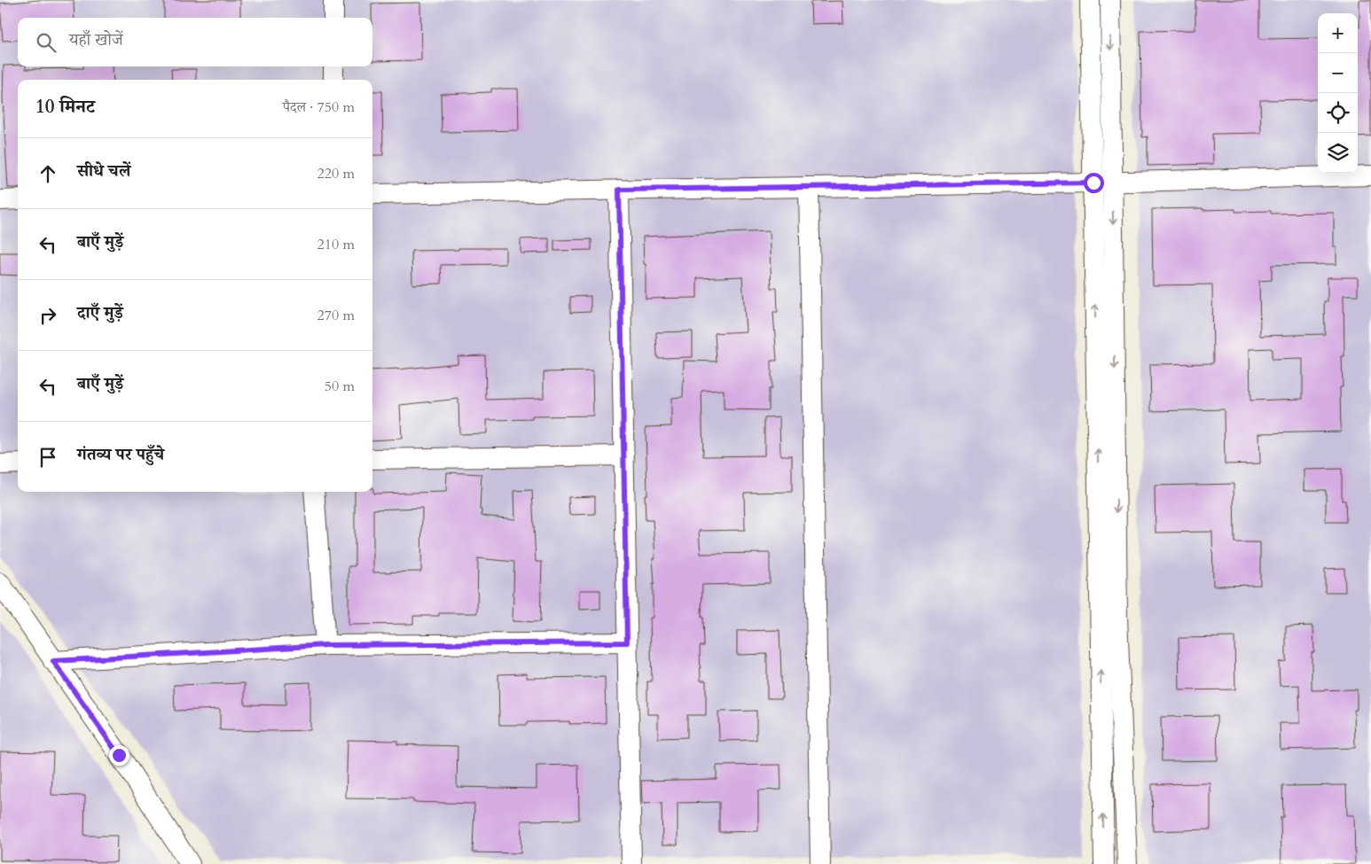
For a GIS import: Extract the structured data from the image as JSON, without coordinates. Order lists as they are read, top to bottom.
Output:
{
  "page": {
    "map_buttons": ["+", "−"],
    "search": "यहाँ खोजें",
    "heading": ["10 मिनट", "पैदल · 750 m"],
    "list": [
      ["सीधे चलें", "220 m"],
      ["बाएँ मुड़ें", "210 m"],
      ["दाएँ मुड़ें", "270 m"],
      ["बाएँ मुड़ें", "50 m"],
      "गंतव्य पर पहुँचे"
    ]
  }
}
